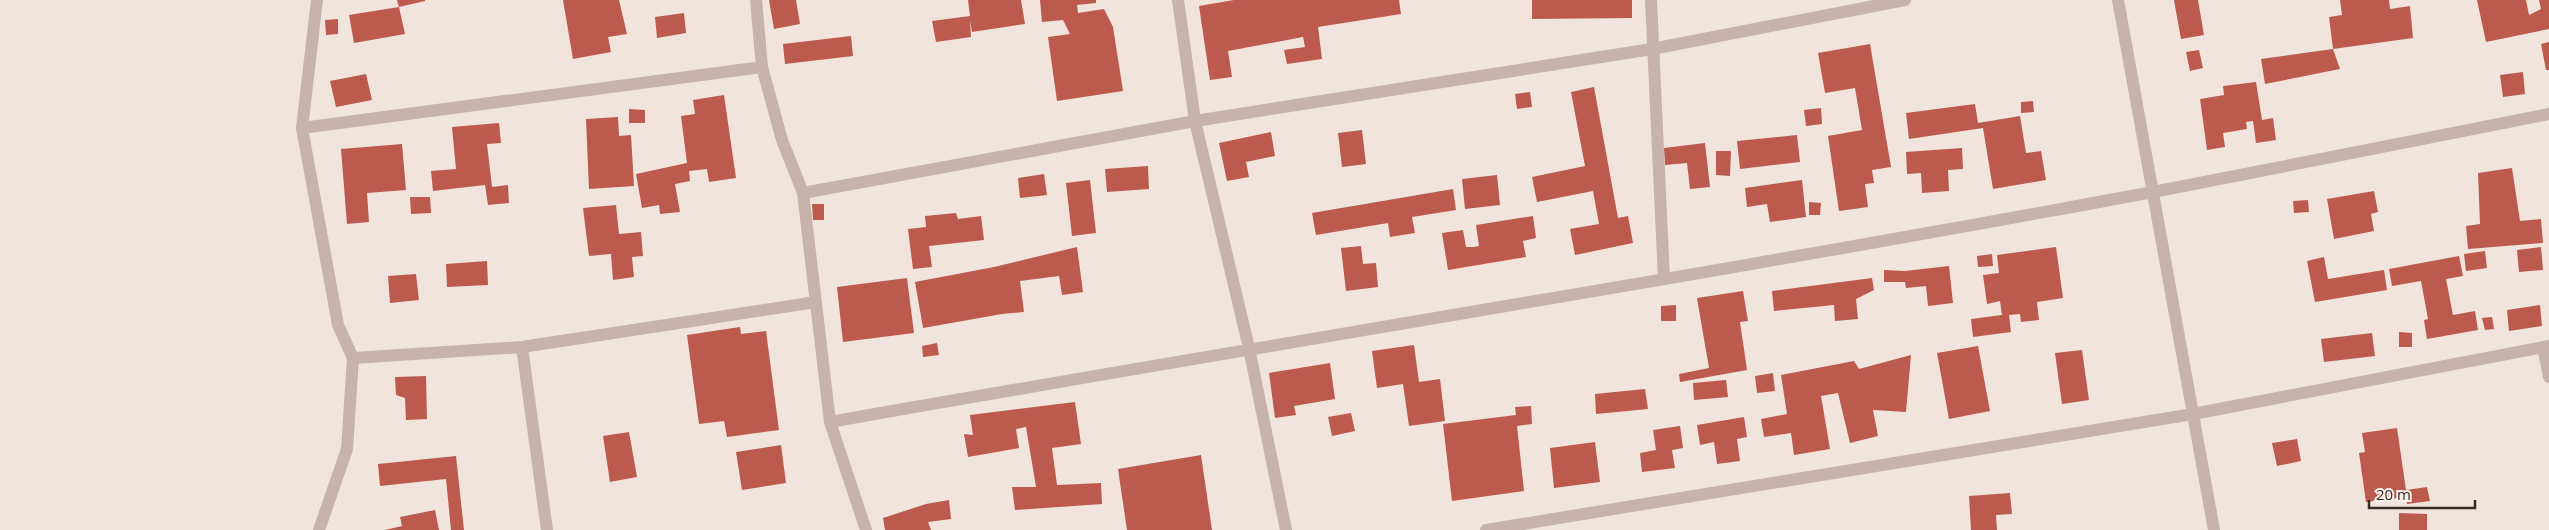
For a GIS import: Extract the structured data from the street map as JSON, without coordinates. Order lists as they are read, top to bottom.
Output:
{
  "scale_bar": "20 m"
}
